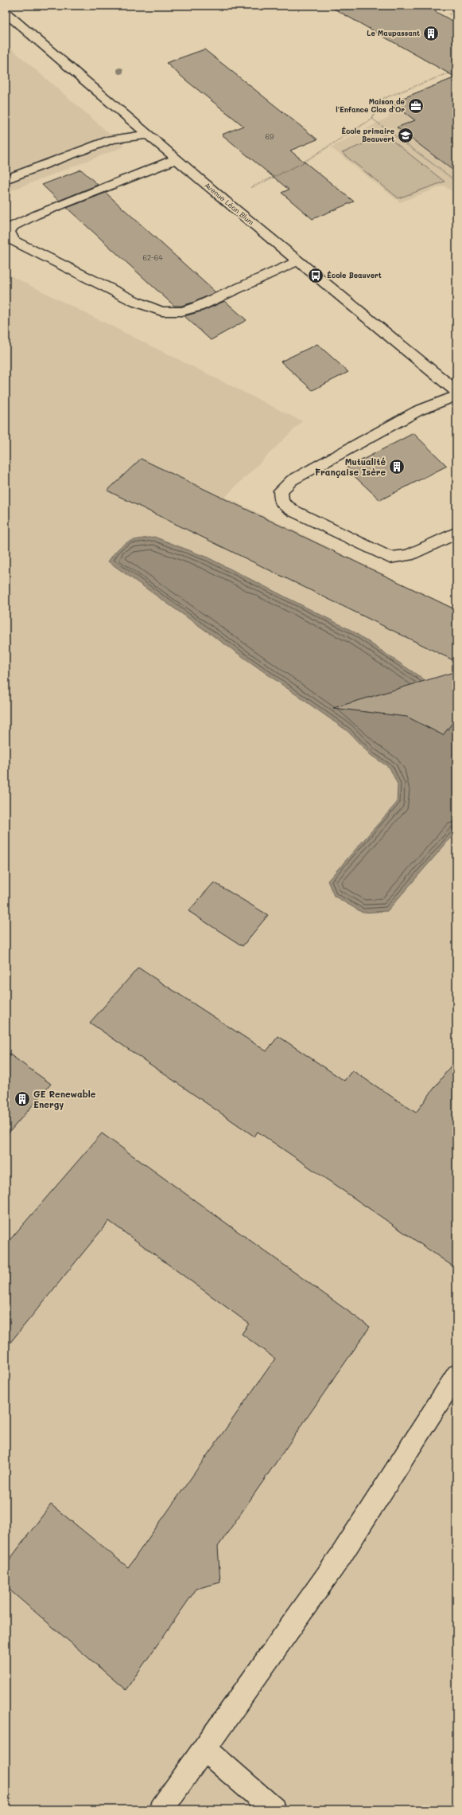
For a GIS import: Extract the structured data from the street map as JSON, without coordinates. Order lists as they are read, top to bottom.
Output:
{
  "streets": {
    "street": ["Avenue Léon Blum"]
  },
  "places": {
    "building": ["Le Maupassant", "Mutualité Française Isère", "GE Renewable Energy"],
    "office": ["Maison de l'Enfance Clos d'Or"],
    "school or university": ["École primaire Beauvert"],
    "bus stop": ["École Beauvert"]
  },
  "house_numbers": ["69", "62-64"]
}
